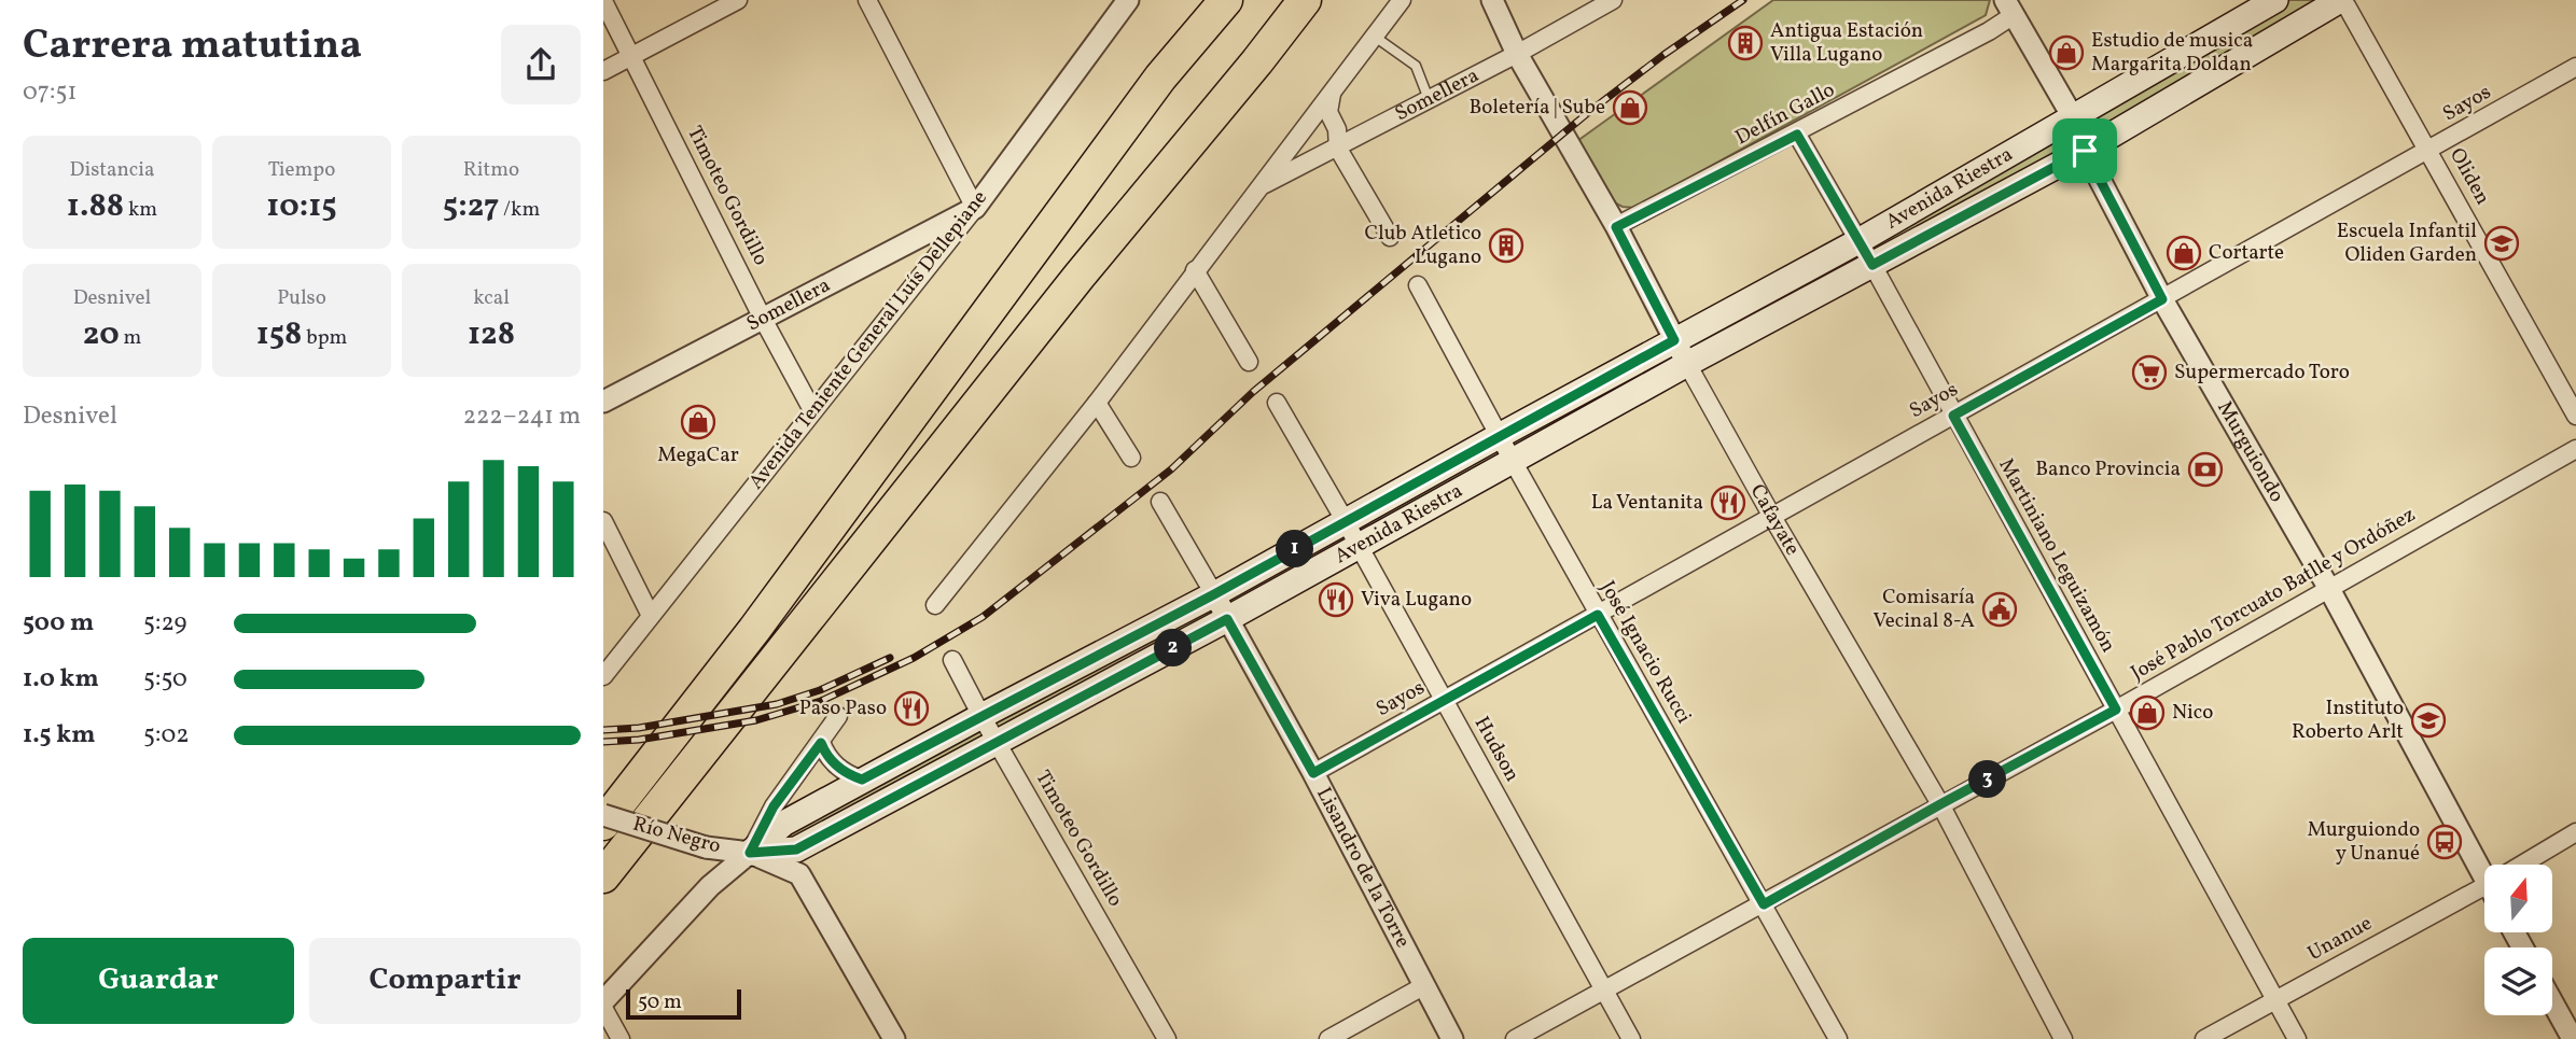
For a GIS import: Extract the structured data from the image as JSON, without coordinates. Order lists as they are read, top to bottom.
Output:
{
  "streets": {
    "main road": ["Avenida Riestra"],
    "street": [
      "Somellera",
      "Sayos",
      "Delfín Gallo",
      "Oliden",
      "Timoteo Gordillo",
      "Avenida Teniente General Luís Dellepiane",
      "Murguiondo",
      "Cafayate",
      "Martiniano Leguizamón",
      "José Pablo Torcuato Batlle y Ordóñez",
      "José Ignacio Rucci",
      "Hudson",
      "Río Negro",
      "Lisandro de la Torre",
      "Unanue"
    ]
  },
  "crossings": [
    ["Somellera", "Timoteo Gordillo"],
    ["Somellera", "Avenida Teniente General Luís Dellepiane"],
    ["Somellera", "Cafayate"],
    ["Sayos", "Oliden"],
    ["Sayos", "Murguiondo"],
    ["Sayos", "Cafayate"],
    ["Sayos", "Martiniano Leguizamón"],
    ["Sayos", "José Ignacio Rucci"],
    ["Sayos", "Hudson"],
    ["Sayos", "Lisandro de la Torre"],
    ["Delfín Gallo", "Murguiondo"],
    ["Delfín Gallo", "Cafayate"],
    ["Delfín Gallo", "Martiniano Leguizamón"],
    ["Oliden", "Avenida Riestra"],
    ["Avenida Riestra", "Timoteo Gordillo"],
    ["Avenida Riestra", "Murguiondo"],
    ["Avenida Riestra", "Cafayate"],
    ["Avenida Riestra", "Martiniano Leguizamón"],
    ["Avenida Riestra", "José Ignacio Rucci"],
    ["Avenida Riestra", "Hudson"],
    ["Avenida Riestra", "Río Negro"],
    ["Avenida Riestra", "Lisandro de la Torre"],
    ["Timoteo Gordillo", "Avenida Teniente General Luís Dellepiane"],
    ["Murguiondo", "José Pablo Torcuato Batlle y Ordóñez"],
    ["Cafayate", "José Pablo Torcuato Batlle y Ordóñez"],
    ["Martiniano Leguizamón", "José Pablo Torcuato Batlle y Ordóñez"],
    ["Martiniano Leguizamón", "Unanue"],
    ["José Pablo Torcuato Batlle y Ordóñez", "José Ignacio Rucci"],
    ["José Pablo Torcuato Batlle y Ordóñez", "Hudson"]
  ],
  "places": {
    "building": ["Antigua Estación Villa Lugano", "Club Atletico Lugano"],
    "shop": [
      "Estudio de musica Margarita Doldan",
      "Boletería | Sube",
      "Cortarte",
      "MegaCar",
      "Nico"
    ],
    "school or university": ["Escuela Infantil Oliden Garden", "Instituto Roberto Arlt"],
    "supermarket": ["Supermercado Toro"],
    "bank": ["Banco Provincia"],
    "restaurant": ["La Ventanita", "Viva Lugano", "Paso Paso"],
    "public building": ["Comisaría Vecinal 8-A"],
    "bus stop": ["Murguiondo y Unanué"]
  },
  "scale_bar": "50 m",
  "north": "top",
  "page": {
    "heading": ["Carrera matutina", "07:51"],
    "stats": [
      ["Distancia", "1.88 km"],
      ["Tiempo", "10:15"],
      ["Ritmo", "5:27 /km"],
      ["Desnivel", "20 m"],
      ["Pulso", "158 bpm"],
      ["kcal", "128"]
    ],
    "chart": ["Desnivel", "222–241 m"],
    "pins": ["1", "2", "3"],
    "list": [
      {
        "name": "500 m",
        "note": "5:29"
      },
      {
        "name": "1.0 km",
        "note": "5:50"
      },
      {
        "name": "1.5 km",
        "note": "5:02"
      }
    ],
    "buttons": ["Guardar", "Compartir"],
    "scale": "50 m"
  }
}
